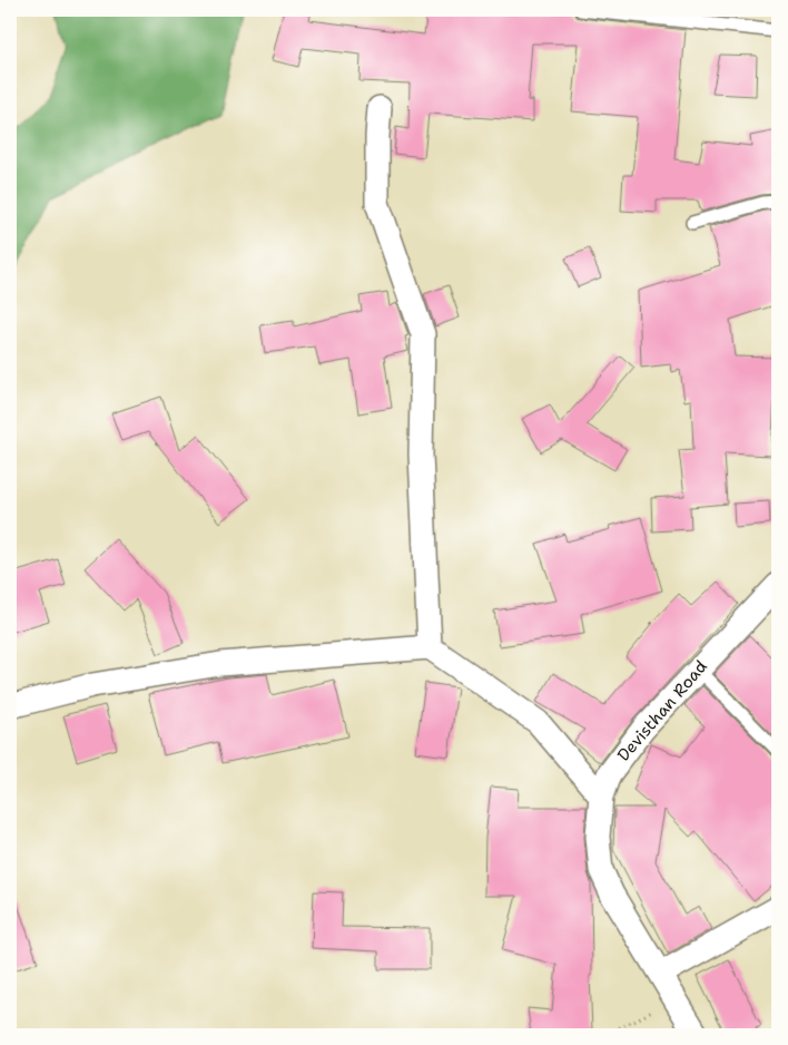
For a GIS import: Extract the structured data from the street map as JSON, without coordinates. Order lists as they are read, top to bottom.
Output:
{
  "streets": {
    "street": ["Devisthan Road"]
  }
}
